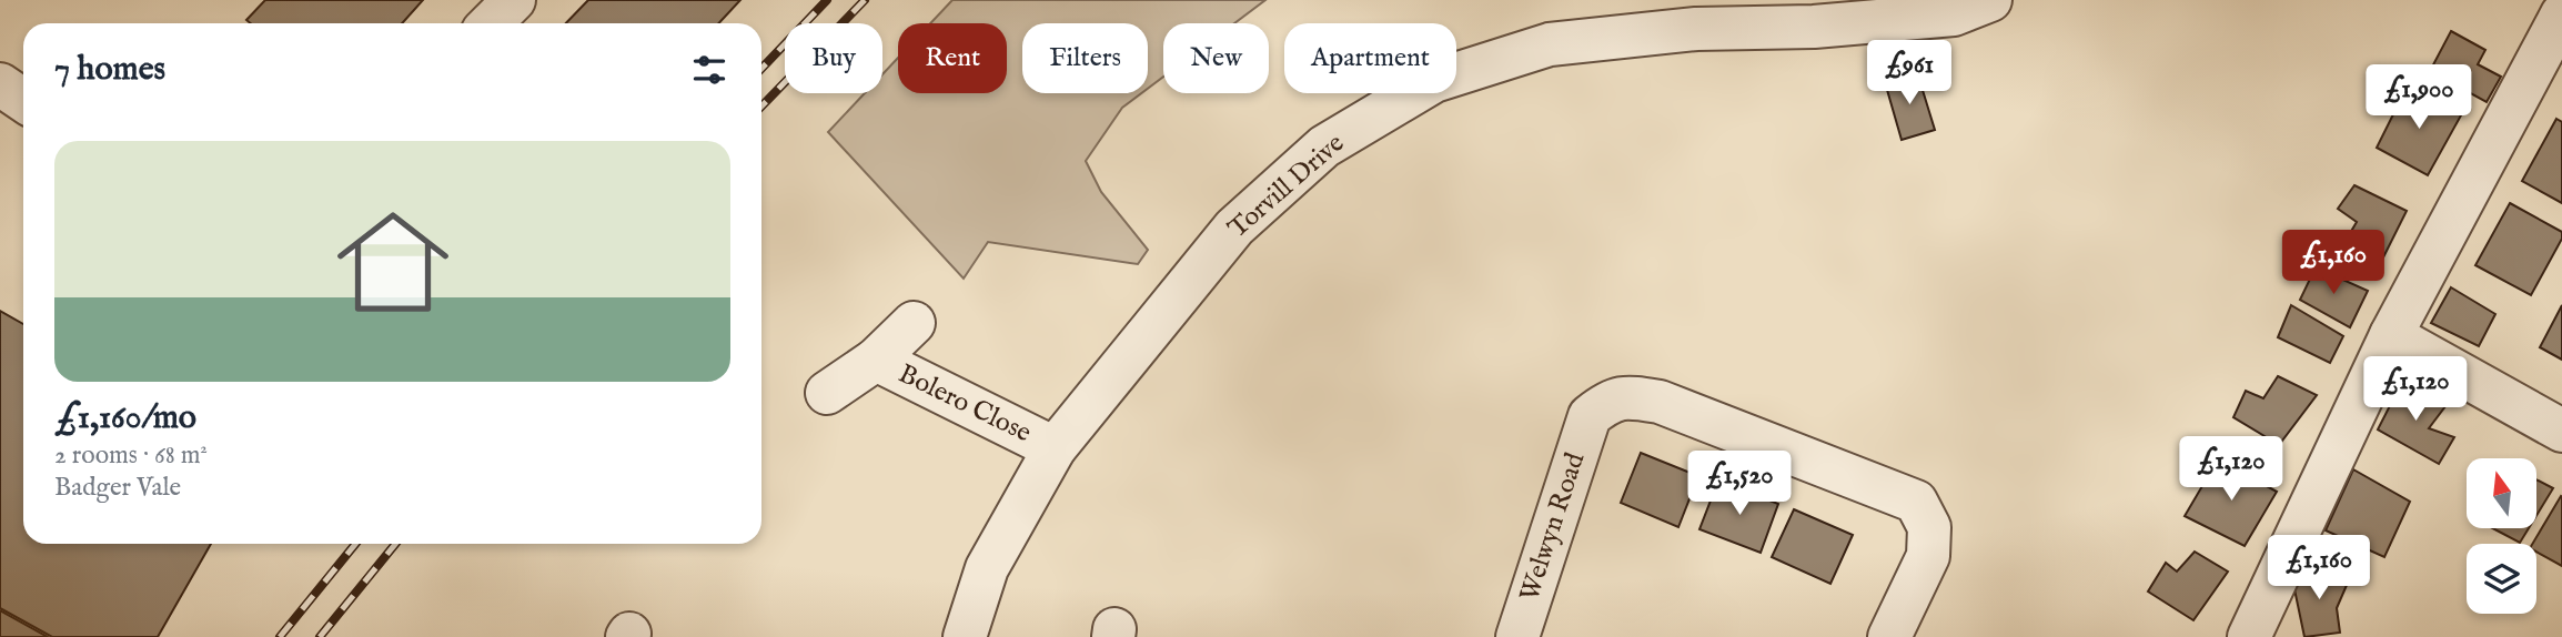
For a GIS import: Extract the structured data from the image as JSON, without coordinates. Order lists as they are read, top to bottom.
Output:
{
  "streets": {
    "street": ["Torvill Drive", "Bolero Close", "Welwyn Road"]
  },
  "crossings": [
    ["Torvill Drive", "Bolero Close"]
  ],
  "north": "top",
  "page": {
    "chip": [
      "Buy",
      "Rent",
      "Filters",
      "New",
      "Apartment"
    ],
    "heading": "7 homes",
    "price": [
      "£961",
      "£1,900",
      "£1,160",
      "£1,120",
      "£1,120",
      "£1,520",
      "£1,160"
    ],
    "list": [
      {
        "name": "£1,160/mo",
        "note": "2 rooms · 68 m² · Badger Vale"
      }
    ]
  }
}
